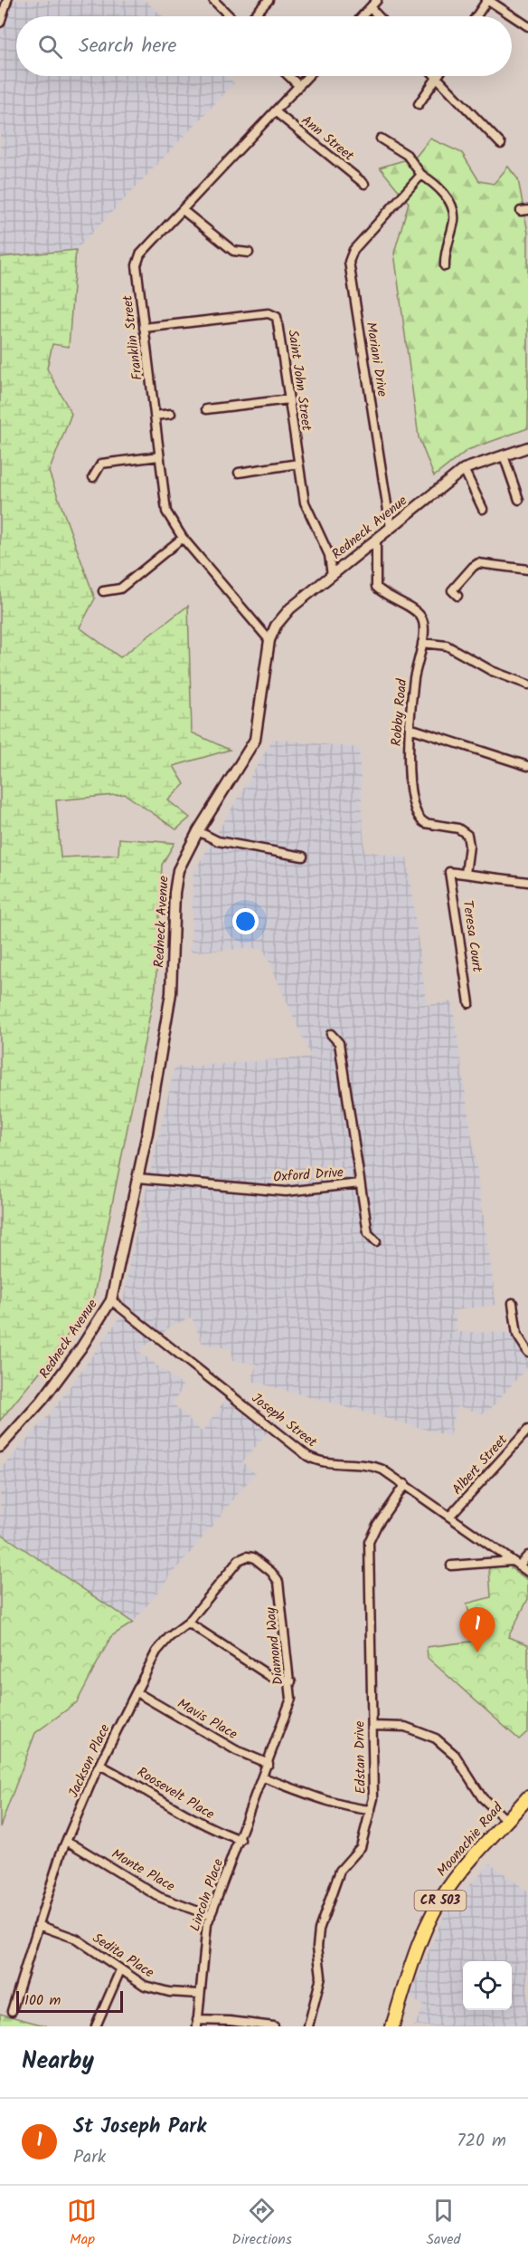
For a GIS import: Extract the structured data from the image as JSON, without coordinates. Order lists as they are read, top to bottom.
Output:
{
  "streets": {
    "main road": ["Moonachie Road", "CR 503"],
    "street": [
      "Ann Street",
      "Franklin Street",
      "Mariani Drive",
      "Saint John Street",
      "Redneck Avenue",
      "Robby Road",
      "Teresa Court",
      "Oxford Drive",
      "Joseph Street",
      "Albert Street",
      "Diamond Way",
      "Mavis Place",
      "Edstan Drive",
      "Jackson Place",
      "Roosevelt Place",
      "Monte Place",
      "Lincoln Place",
      "Sedita Place"
    ]
  },
  "crossings": [
    ["Ann Street", "Franklin Street"],
    ["Franklin Street", "Saint John Street"],
    ["Franklin Street", "Redneck Avenue"],
    ["Mariani Drive", "Redneck Avenue"],
    ["Saint John Street", "Redneck Avenue"],
    ["Redneck Avenue", "Robby Road"],
    ["Redneck Avenue", "Oxford Drive"],
    ["Redneck Avenue", "Joseph Street"],
    ["Robby Road", "Teresa Court"],
    ["Joseph Street", "Albert Street"],
    ["Joseph Street", "Edstan Drive"],
    ["Diamond Way", "Mavis Place"],
    ["Diamond Way", "Jackson Place"],
    ["Diamond Way", "Lincoln Place"],
    ["Mavis Place", "Jackson Place"],
    ["Jackson Place", "Roosevelt Place"],
    ["Jackson Place", "Monte Place"],
    ["Jackson Place", "Sedita Place"],
    ["Roosevelt Place", "Lincoln Place"],
    ["Monte Place", "Lincoln Place"],
    ["Lincoln Place", "Sedita Place"]
  ],
  "scale_bar": "100 m",
  "page": {
    "search": "Search here",
    "pins": "1",
    "scale": "100 m",
    "heading": "Nearby",
    "list": [
      {
        "mark": "1",
        "name": "St Joseph Park",
        "note": "Park",
        "value": "720 m"
      }
    ],
    "nav": ["Map", "Directions", "Saved"]
  }
}
